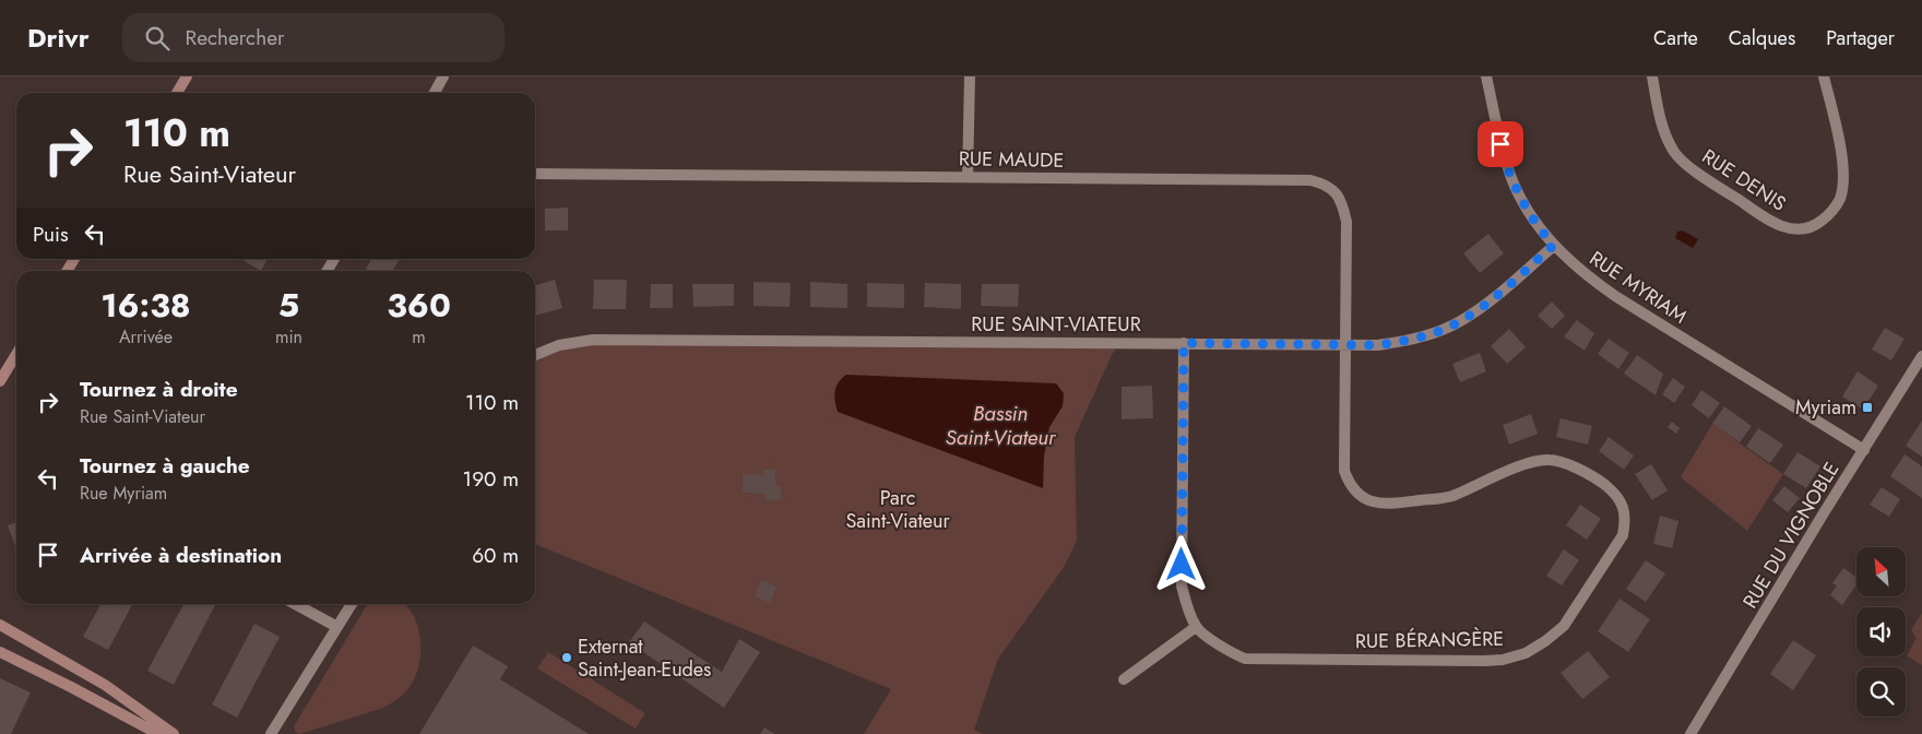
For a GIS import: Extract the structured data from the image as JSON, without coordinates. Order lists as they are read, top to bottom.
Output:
{
  "streets": {
    "street": [
      "RUE MAUDE",
      "RUE DENIS",
      "RUE MYRIAM",
      "RUE SAINT-VIATEUR",
      "RUE DU VIGNOBLE",
      "RUE BÉRANGÈRE"
    ]
  },
  "crossings": [
    ["RUE MAUDE", "RUE SAINT-VIATEUR"],
    ["RUE MAUDE", "RUE BÉRANGÈRE"],
    ["RUE MYRIAM", "RUE SAINT-VIATEUR"],
    ["RUE MYRIAM", "RUE DU VIGNOBLE"],
    ["RUE SAINT-VIATEUR", "RUE BÉRANGÈRE"]
  ],
  "water": ["Bassin Saint-Viateur"],
  "parks": ["Parc Saint-Viateur"],
  "places": {
    "transit": ["Myriam"],
    "other": ["Externat Saint-Jean-Eudes"]
  },
  "north": "top left",
  "page": {
    "header": "Drivr",
    "search": "Rechercher",
    "nav": ["Carte", "Calques", "Partager"],
    "turn": ["110 m", "Rue Saint-Viateur"],
    "then": "Puis",
    "eta": [
      "16:38",
      "Arrivée",
      "5",
      "min",
      "360",
      "m"
    ],
    "list": [
      {
        "name": "Tournez à droite",
        "note": "Rue Saint-Viateur",
        "value": "110 m"
      },
      {
        "name": "Tournez à gauche",
        "note": "Rue Myriam",
        "value": "190 m"
      },
      {
        "name": "Arrivée à destination",
        "value": "60 m"
      }
    ]
  }
}
